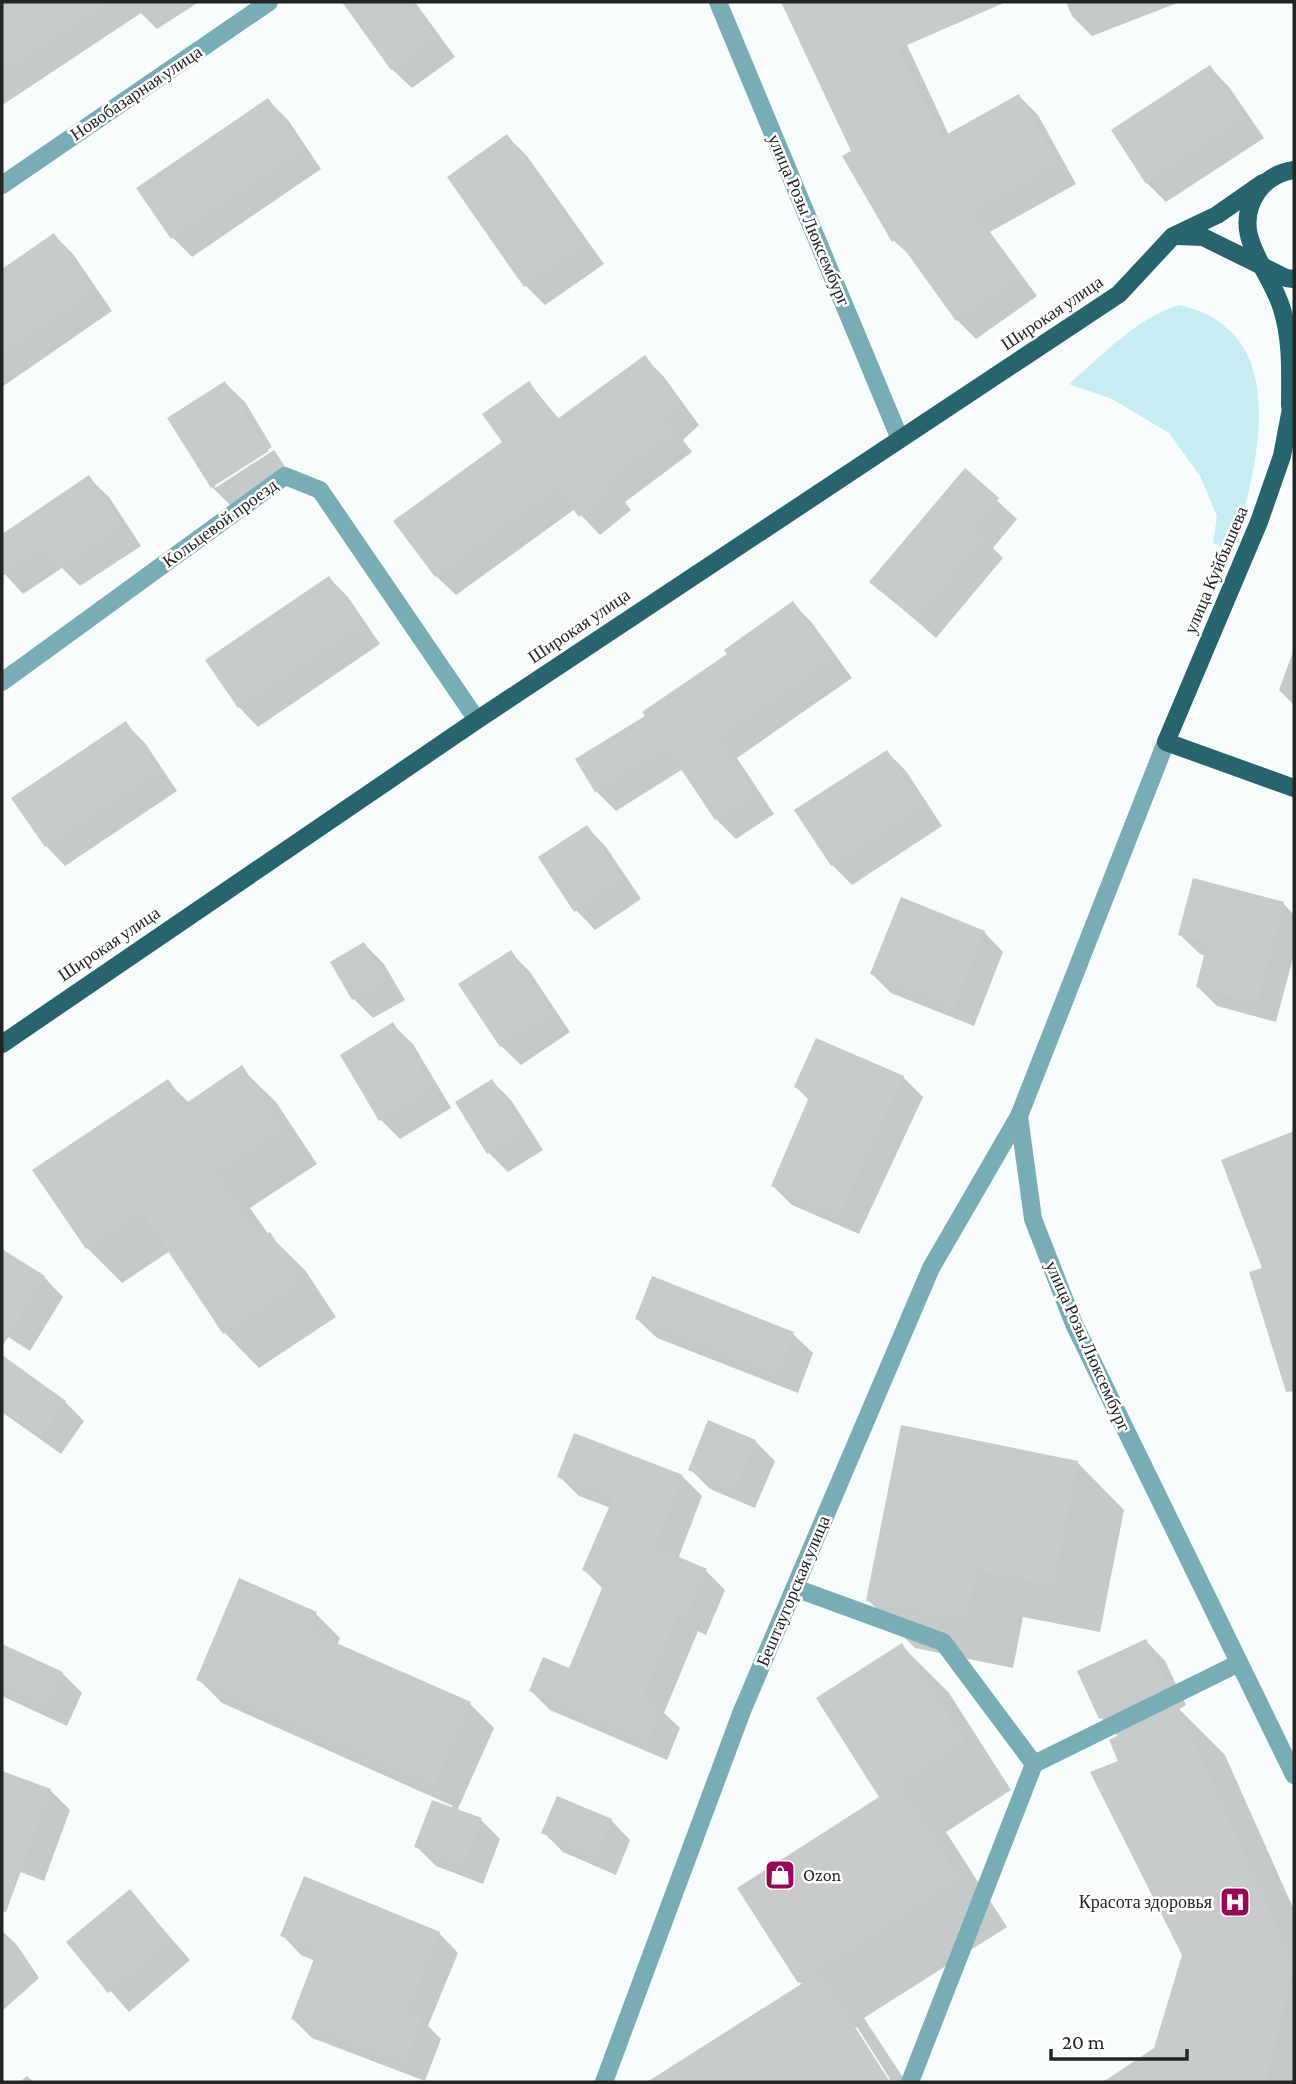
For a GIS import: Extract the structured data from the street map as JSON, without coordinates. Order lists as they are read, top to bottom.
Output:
{
  "streets": {
    "main road": ["Широкая улица", "улица Куйбышева"],
    "street": [
      "Новобазарная улица",
      "улица Розы Люксембург",
      "Кольцевой проезд",
      "Бештаугорская улица"
    ]
  },
  "crossings": [
    ["улица Розы Люксембург", "Широкая улица"],
    ["улица Розы Люксембург", "улица Куйбышева"],
    ["улица Розы Люксембург", "Бештаугорская улица"],
    ["Широкая улица", "Кольцевой проезд"],
    ["Широкая улица", "улица Куйбышева"]
  ],
  "places": {
    "shop": ["Ozon"],
    "hospital": ["Красота здоровья"]
  },
  "scale_bar": "20 m"
}
